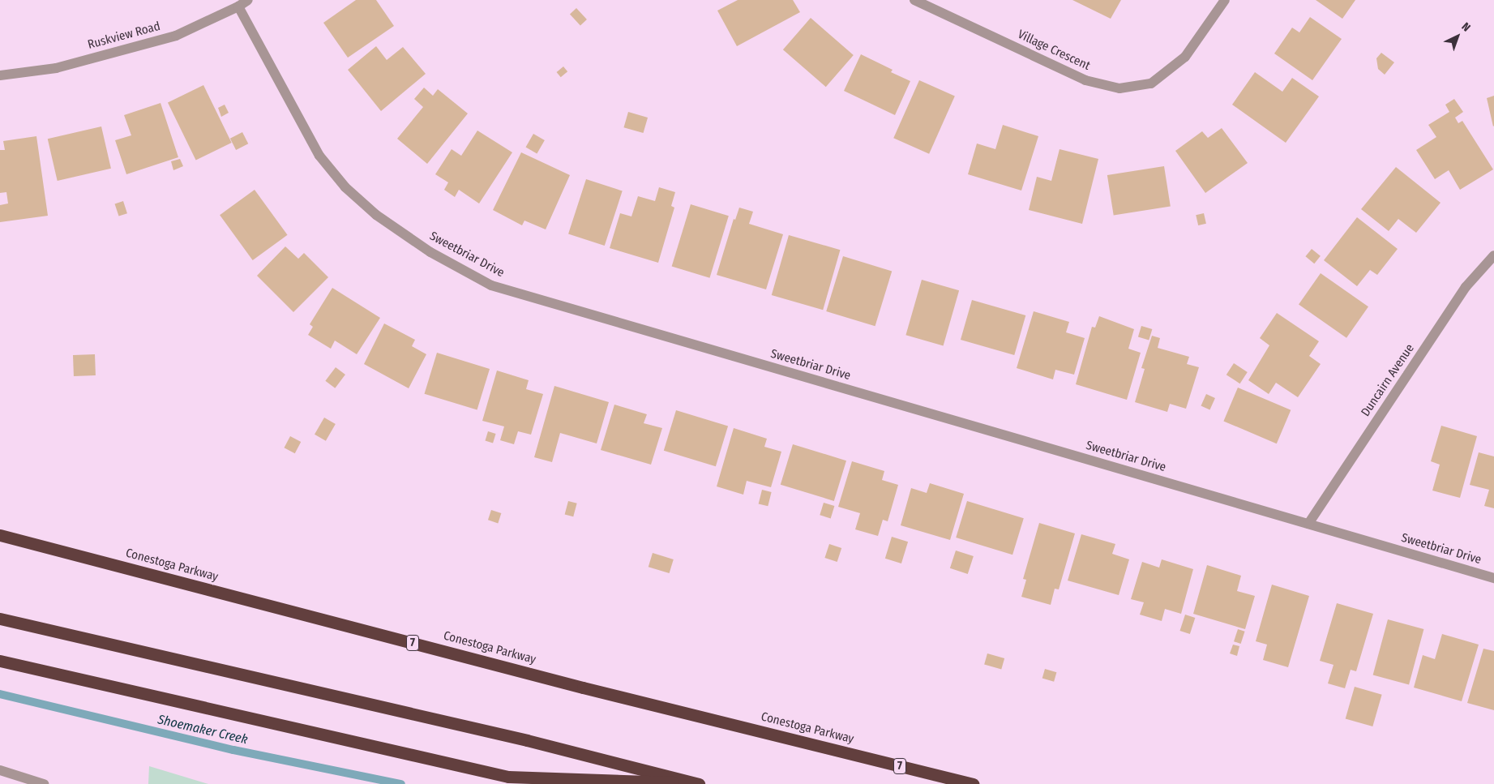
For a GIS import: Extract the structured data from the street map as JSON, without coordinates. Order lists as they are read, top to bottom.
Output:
{
  "streets": {
    "highway": ["Conestoga Parkway", "7"],
    "street": [
      "Ruskview Road",
      "Village Crescent",
      "Sweetbriar Drive",
      "Duncairn Avenue"
    ]
  },
  "crossings": [
    ["Ruskview Road", "Sweetbriar Drive"],
    ["Sweetbriar Drive", "Duncairn Avenue"]
  ],
  "water": ["Shoemaker Creek"],
  "north": "top right"
}
